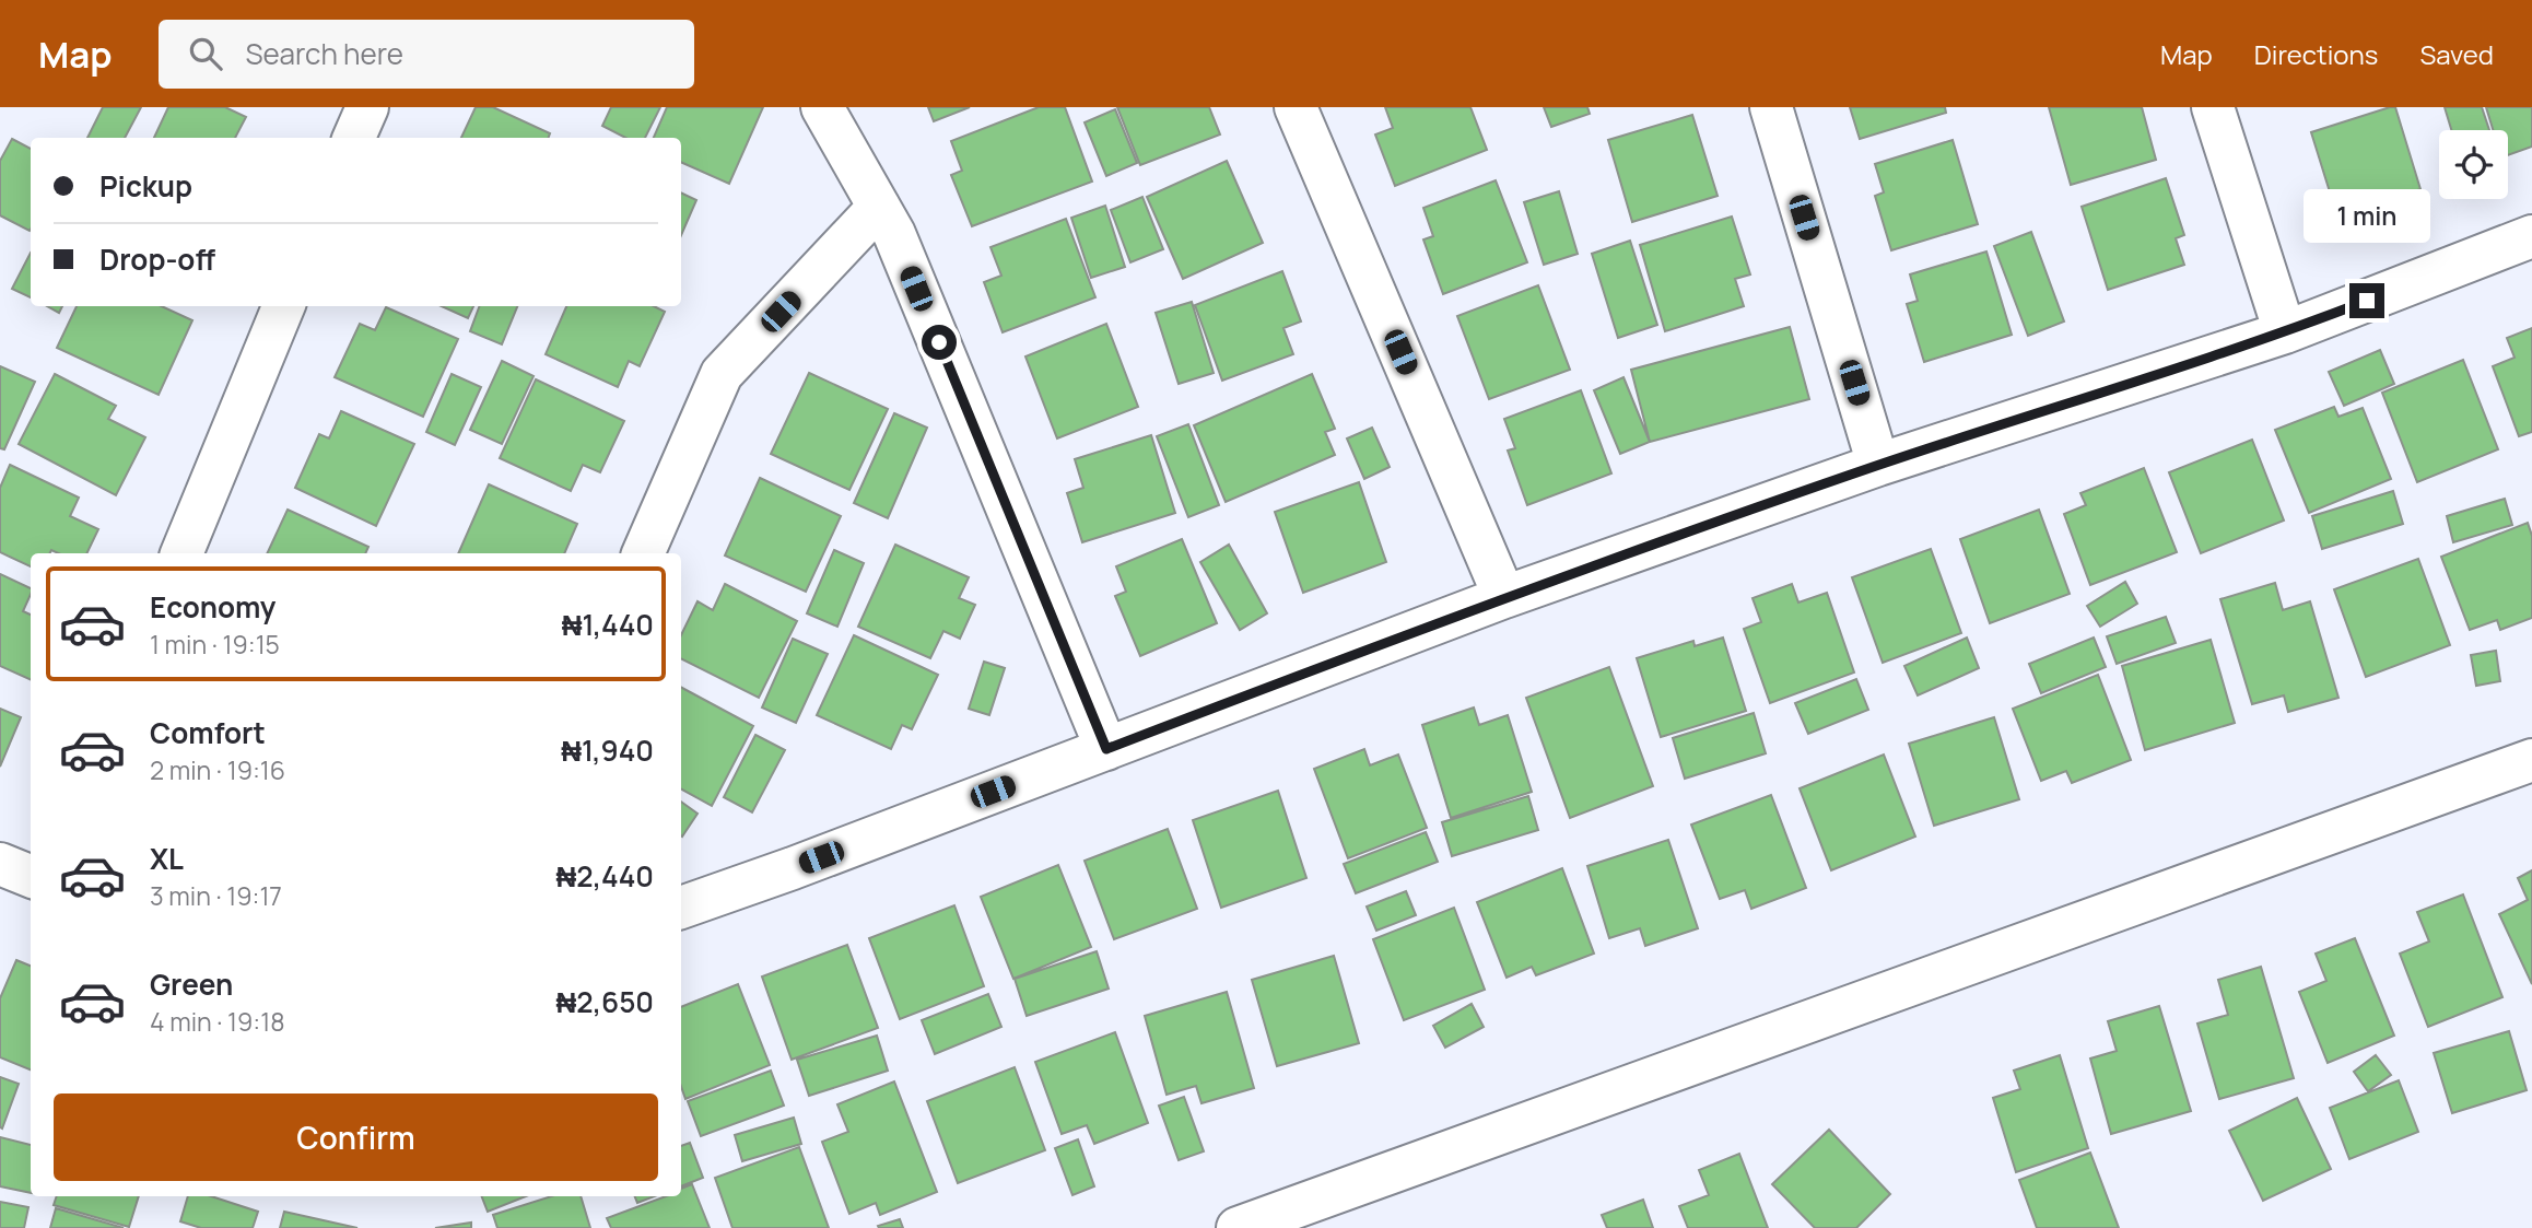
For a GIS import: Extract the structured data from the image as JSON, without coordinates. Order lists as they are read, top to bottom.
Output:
{
  "page": {
    "header": "Map",
    "search": "Search here",
    "nav": ["Map", "Directions", "Saved"],
    "banner": ["Pickup", "Drop-off"],
    "bubble": "1 min",
    "list": [
      {
        "name": "Economy",
        "note": "1 min · 19:15",
        "value": "₦1,440"
      },
      {
        "name": "Comfort",
        "note": "2 min · 19:16",
        "value": "₦1,940"
      },
      {
        "name": "XL",
        "note": "3 min · 19:17",
        "value": "₦2,440"
      },
      {
        "name": "Green",
        "note": "4 min · 19:18",
        "value": "₦2,650"
      }
    ],
    "buttons": "Confirm"
  }
}
